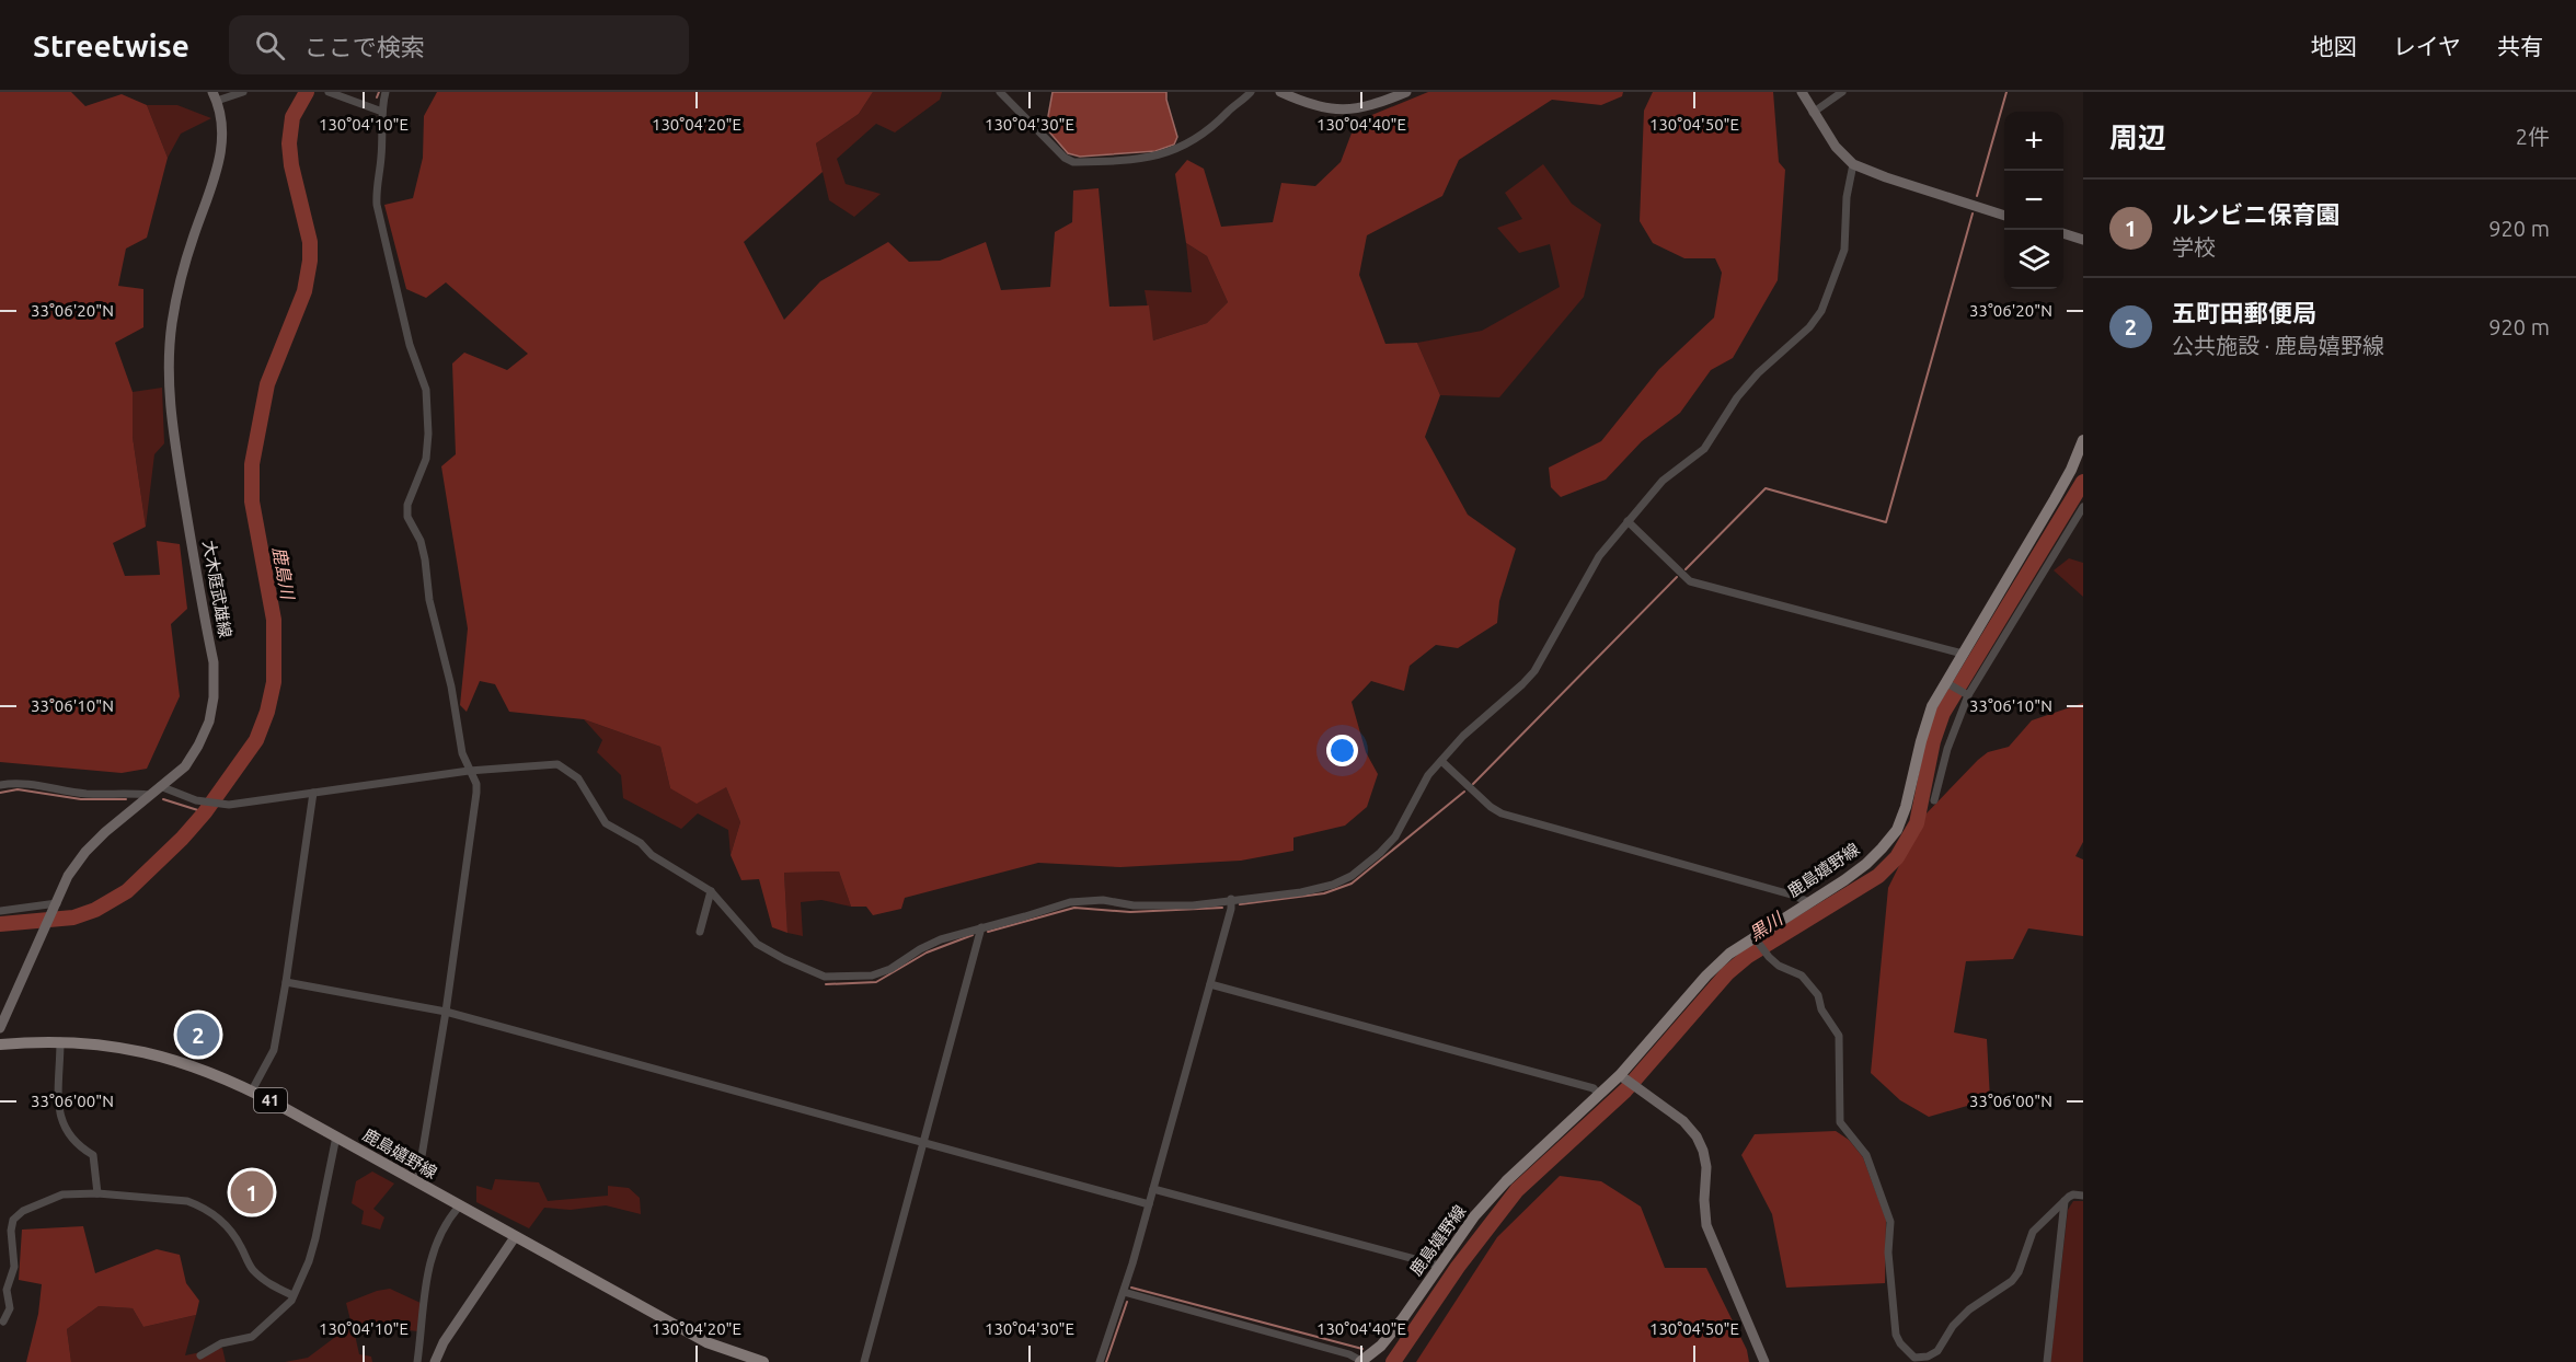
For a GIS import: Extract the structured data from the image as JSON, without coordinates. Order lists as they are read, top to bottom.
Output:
{
  "streets": {
    "main road": ["大木庭武雄線", "鹿島嬉野線", "41"]
  },
  "water": ["鹿島川", "黒川"],
  "page": {
    "header": "Streetwise",
    "search": "ここで検索",
    "nav": ["地図", "レイヤ", "共有"],
    "heading": ["周辺", "2件"],
    "map_buttons": ["+", "−"],
    "list": [
      {
        "mark": "1",
        "name": "ルンビニ保育園",
        "note": "学校",
        "value": "920 m"
      },
      {
        "mark": "2",
        "name": "五町田郵便局",
        "note": "公共施設 · 鹿島嬉野線",
        "value": "920 m"
      }
    ],
    "pins": ["2", "1"]
  },
  "coordinates": [
    "130°04'10\"E",
    "130°04'20\"E",
    "130°04'30\"E",
    "130°04'40\"E",
    "130°04'50\"E",
    "33°06'20\"N",
    "33°06'10\"N",
    "33°06'00\"N"
  ]
}
